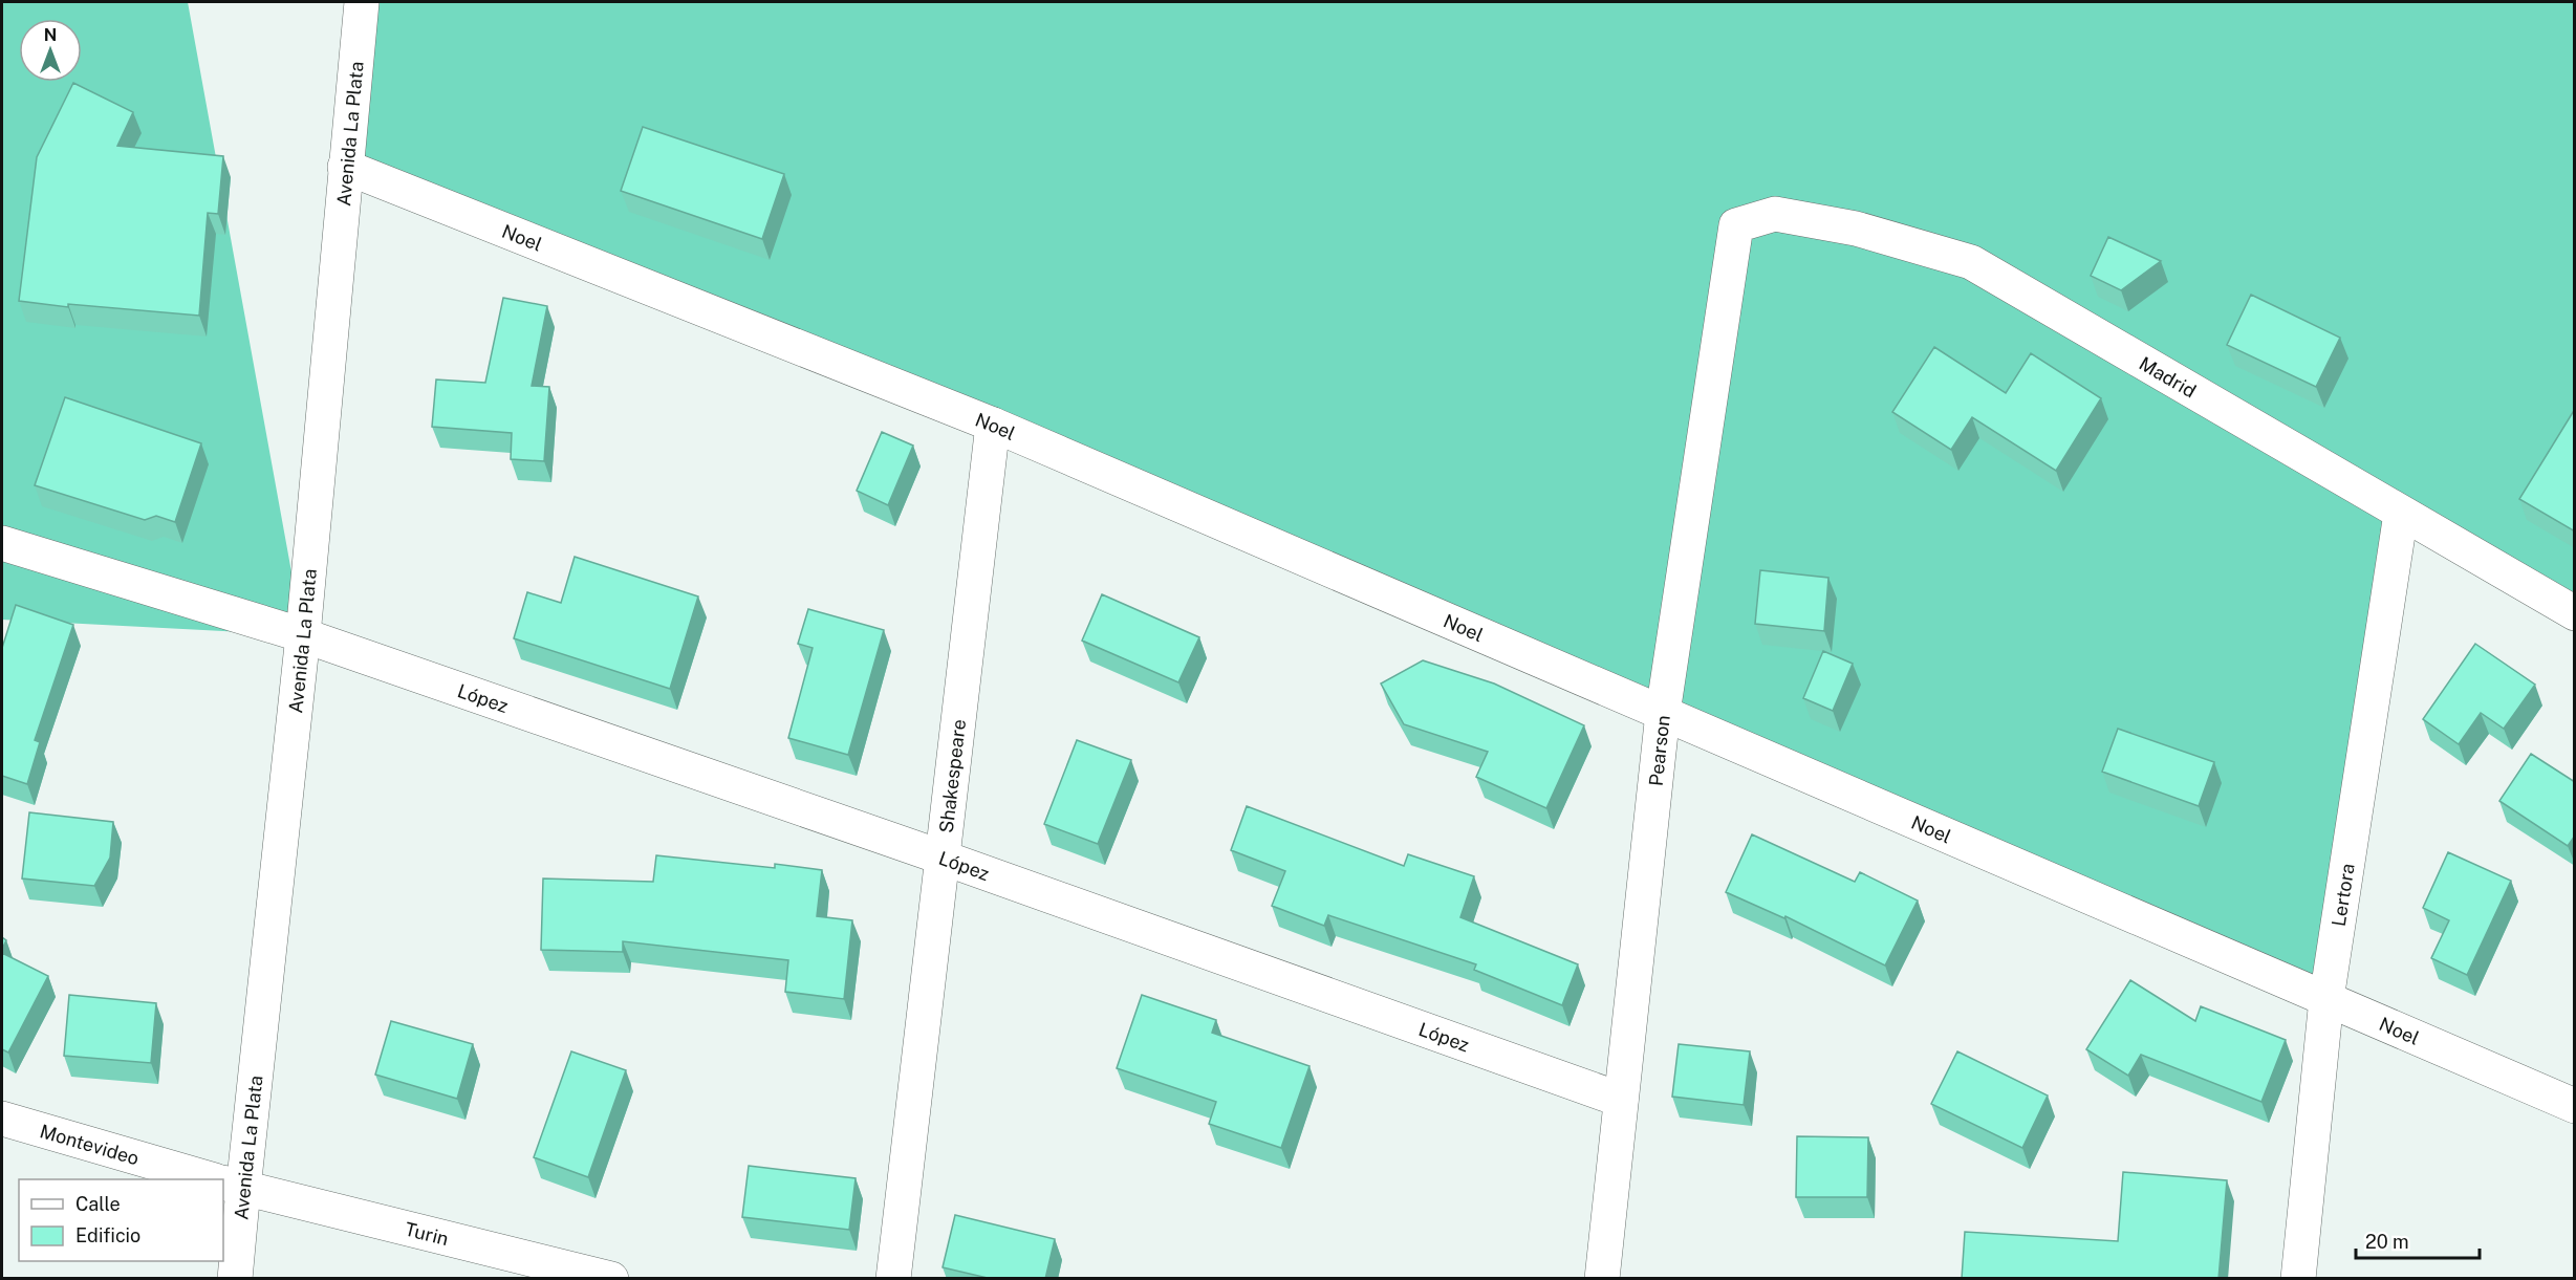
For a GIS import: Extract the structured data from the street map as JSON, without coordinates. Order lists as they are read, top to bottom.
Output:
{
  "streets": {
    "street": [
      "Avenida La Plata",
      "Noel",
      "Madrid",
      "López",
      "Pearson",
      "Shakespeare",
      "Lertora",
      "Montevideo",
      "Turin"
    ]
  },
  "crossings": [
    ["Avenida La Plata", "Noel"],
    ["Avenida La Plata", "López"],
    ["Avenida La Plata", "Turin"],
    ["Noel", "Pearson"],
    ["Noel", "Shakespeare"],
    ["Noel", "Lertora"],
    ["Madrid", "Pearson"],
    ["Madrid", "Lertora"],
    ["López", "Pearson"],
    ["López", "Shakespeare"]
  ],
  "legend": ["Calle", "Edificio"],
  "scale_bar": "20 m",
  "north": "top"
}
